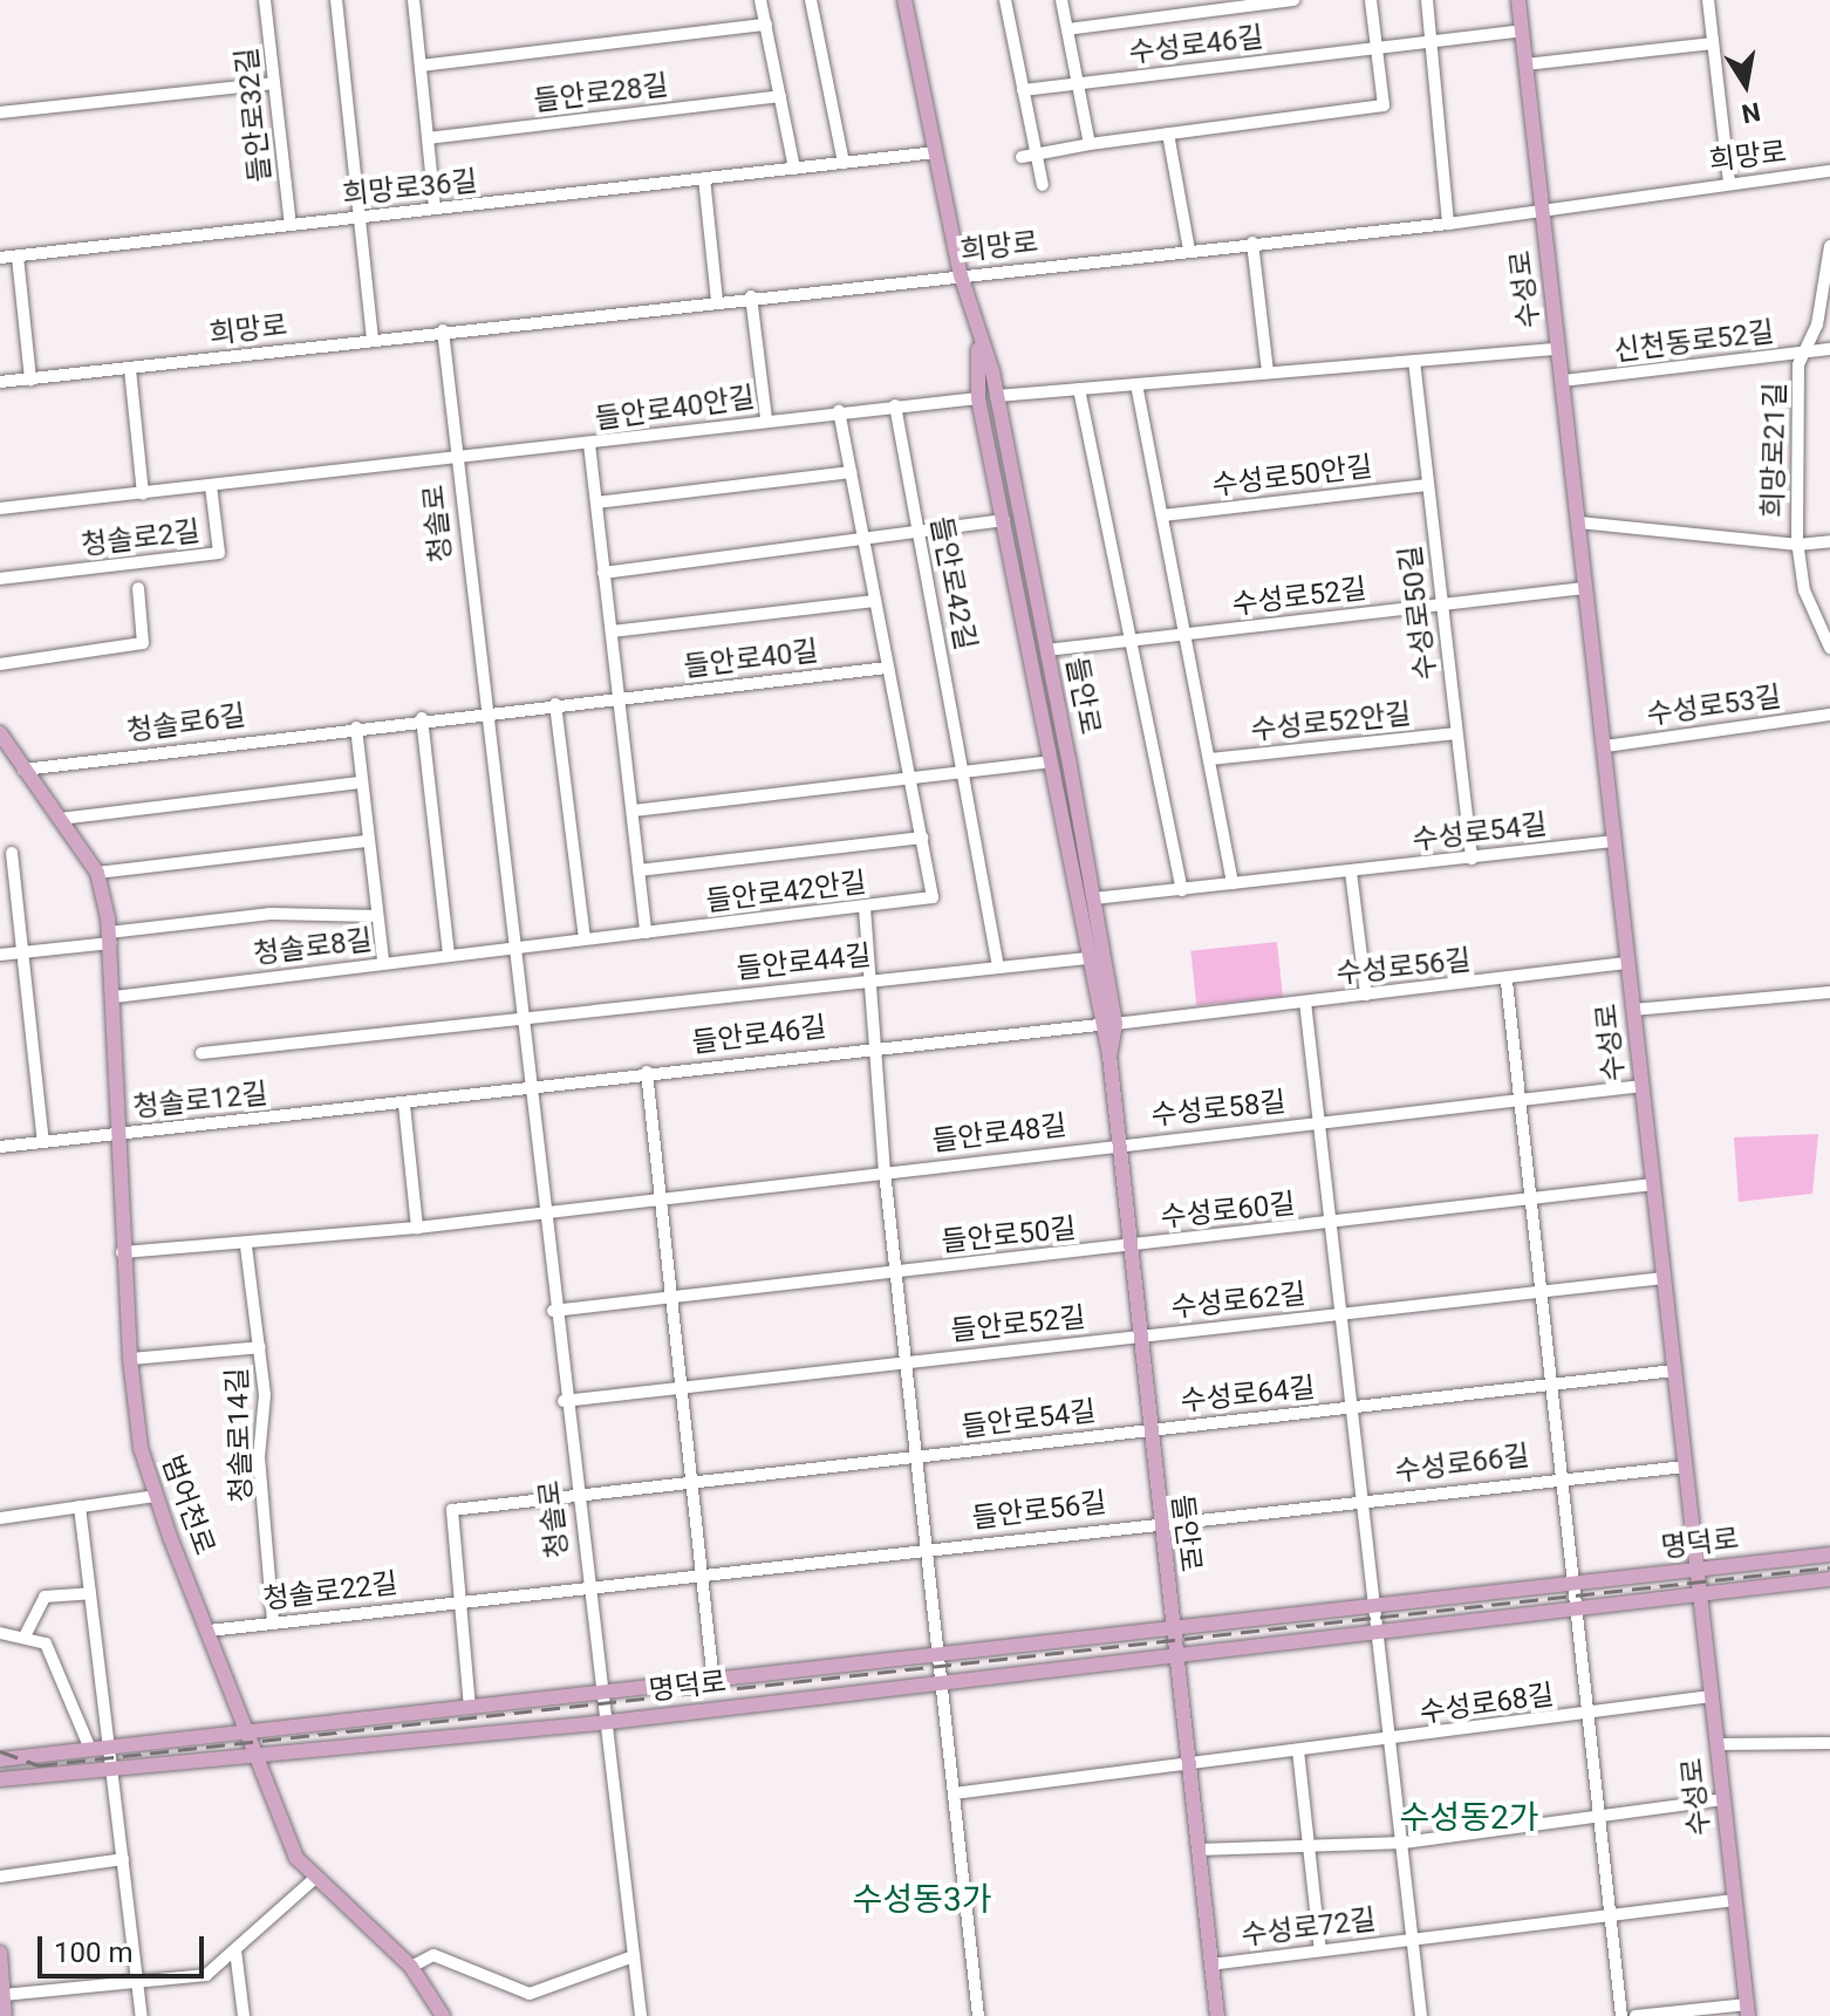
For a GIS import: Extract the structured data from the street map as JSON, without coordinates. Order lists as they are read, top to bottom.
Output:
{
  "streets": {
    "main road": [
      "수성로",
      "들안로",
      "범어천로",
      "명덕로"
    ],
    "street": [
      "수성로46길",
      "들안로28길",
      "들안로32길",
      "희망로",
      "희망로36길",
      "신천동로52길",
      "들안로40안길",
      "희망로21길",
      "수성로50안길",
      "청솔로",
      "청솔로2길",
      "들안로42길",
      "수성로52길",
      "수성로50길",
      "들안로40길",
      "수성로53길",
      "수성로52안길",
      "청솔로6길",
      "수성로54길",
      "들안로42안길",
      "청솔로8길",
      "들안로44길",
      "수성로56길",
      "들안로46길",
      "청솔로12길",
      "수성로58길",
      "들안로48길",
      "수성로60길",
      "들안로50길",
      "수성로62길",
      "들안로52길",
      "수성로64길",
      "들안로54길",
      "청솔로14길",
      "수성로66길",
      "들안로56길",
      "청솔로22길",
      "수성로68길",
      "수성로72길"
    ]
  },
  "crossings": [
    ["수성로46길", "수성로"],
    ["들안로32길", "희망로36길"],
    ["희망로", "수성로"],
    ["희망로", "청솔로"],
    ["희망로", "들안로"],
    ["수성로", "신천동로52길"],
    ["수성로", "수성로52길"],
    ["수성로", "수성로53길"],
    ["수성로", "수성로54길"],
    ["수성로", "수성로56길"],
    ["수성로", "수성로58길"],
    ["수성로", "수성로60길"],
    ["수성로", "수성로62길"],
    ["수성로", "수성로64길"],
    ["수성로", "수성로66길"],
    ["수성로", "명덕로"],
    ["수성로", "수성로68길"],
    ["수성로", "수성로72길"],
    ["신천동로52길", "희망로21길"],
    ["들안로40안길", "청솔로"],
    ["들안로40안길", "청솔로2길"],
    ["수성로50안길", "수성로50길"],
    ["청솔로", "청솔로2길"],
    ["청솔로", "청솔로6길"],
    ["청솔로", "들안로42안길"],
    ["청솔로", "청솔로8길"],
    ["청솔로", "들안로44길"],
    ["청솔로", "들안로46길"],
    ["청솔로", "청솔로12길"],
    ["청솔로", "들안로48길"],
    ["청솔로", "들안로50길"],
    ["청솔로", "들안로52길"],
    ["청솔로", "들안로54길"],
    ["청솔로", "들안로56길"],
    ["청솔로", "명덕로"],
    ["청솔로", "청솔로22길"],
    ["들안로42길", "들안로44길"],
    ["수성로52길", "수성로50길"],
    ["수성로52길", "들안로"],
    ["수성로50길", "수성로52안길"],
    ["수성로50길", "수성로54길"],
    ["들안로", "수성로54길"],
    ["들안로", "들안로44길"],
    ["들안로", "수성로56길"],
    ["들안로", "들안로46길"],
    ["들안로", "수성로58길"],
    ["들안로", "들안로48길"],
    ["들안로", "수성로60길"],
    ["들안로", "들안로50길"],
    ["들안로", "수성로62길"],
    ["들안로", "들안로52길"],
    ["들안로", "수성로64길"],
    ["들안로", "들안로54길"],
    ["들안로", "수성로66길"],
    ["들안로", "들안로56길"],
    ["들안로", "명덕로"],
    ["들안로", "수성로68길"],
    ["들안로", "수성로72길"],
    ["청솔로6길", "범어천로"],
    ["들안로42안길", "청솔로8길"],
    ["청솔로8길", "범어천로"],
    ["수성로56길", "들안로46길"],
    ["수성로56길", "수성로58길"],
    ["들안로46길", "청솔로12길"],
    ["청솔로12길", "범어천로"],
    ["수성로58길", "들안로48길"],
    ["수성로58길", "수성로60길"],
    ["수성로60길", "들안로50길"],
    ["수성로60길", "수성로62길"],
    ["수성로62길", "들안로52길"],
    ["수성로62길", "수성로64길"],
    ["수성로64길", "들안로54길"],
    ["수성로64길", "수성로66길"],
    ["들안로54길", "청솔로22길"],
    ["청솔로14길", "청솔로22길"],
    ["수성로66길", "들안로56길"],
    ["수성로66길", "명덕로"],
    ["범어천로", "명덕로"],
    ["범어천로", "청솔로22길"],
    ["들안로56길", "청솔로22길"],
    ["수성로68길", "수성로72길"]
  ],
  "districts": ["수성동2가", "수성동3가"],
  "scale_bar": "100 m",
  "north": "bottom"
}
